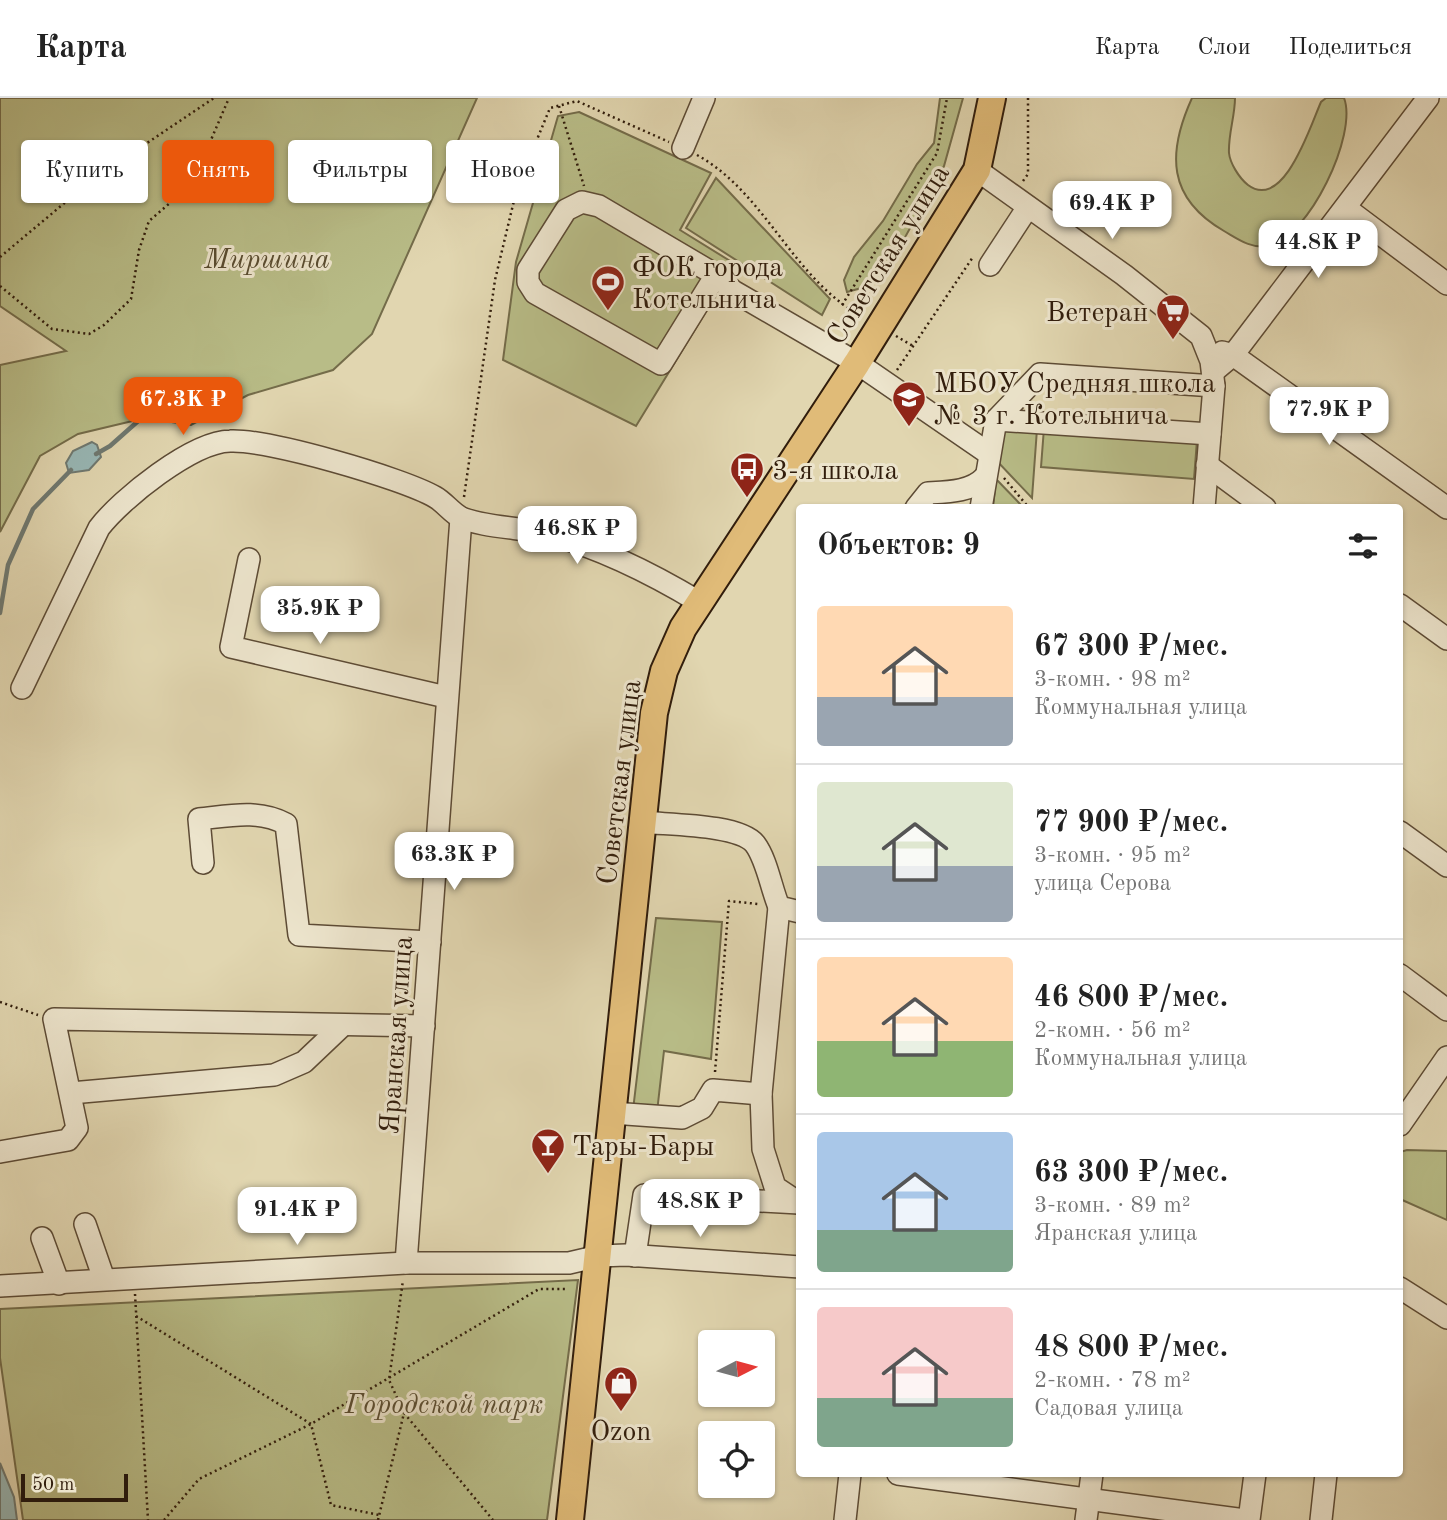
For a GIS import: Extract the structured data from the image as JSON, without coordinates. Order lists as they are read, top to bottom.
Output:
{
  "streets": {
    "main road": ["Советская улица"],
    "street": ["Яранская улица"]
  },
  "parks": ["Миршина", "Городской парк"],
  "places": {
    "sports": ["ФОК города Котельнича"],
    "supermarket": ["Ветеран"],
    "school or university": ["МБОУ Средняя школа № 3 г. Котельнича"],
    "bus stop": ["3-я школа"],
    "bar": ["Тары-Бары"],
    "shop": ["Ozon"]
  },
  "scale_bar": "50 m",
  "north": "right",
  "page": {
    "header": "Карта",
    "nav": ["Карта", "Слои", "Поделиться"],
    "chip": [
      "Купить",
      "Снять",
      "Фильтры",
      "Новое"
    ],
    "price": [
      "69.4K ₽",
      "44.8K ₽",
      "67.3K ₽",
      "77.9K ₽",
      "46.8K ₽",
      "35.9K ₽",
      "63.3K ₽",
      "48.8K ₽",
      "91.4K ₽"
    ],
    "heading": "Объектов: 9",
    "list": [
      {
        "name": "67 300 ₽/мес.",
        "note": "3-комн. · 98 m² · Коммунальная улица"
      },
      {
        "name": "77 900 ₽/мес.",
        "note": "3-комн. · 95 m² · улица Серова"
      },
      {
        "name": "46 800 ₽/мес.",
        "note": "2-комн. · 56 m² · Коммунальная улица"
      },
      {
        "name": "63 300 ₽/мес.",
        "note": "3-комн. · 89 m² · Яранская улица"
      },
      {
        "name": "48 800 ₽/мес.",
        "note": "2-комн. · 78 m² · Садовая улица"
      }
    ],
    "scale": "50 m"
  }
}
